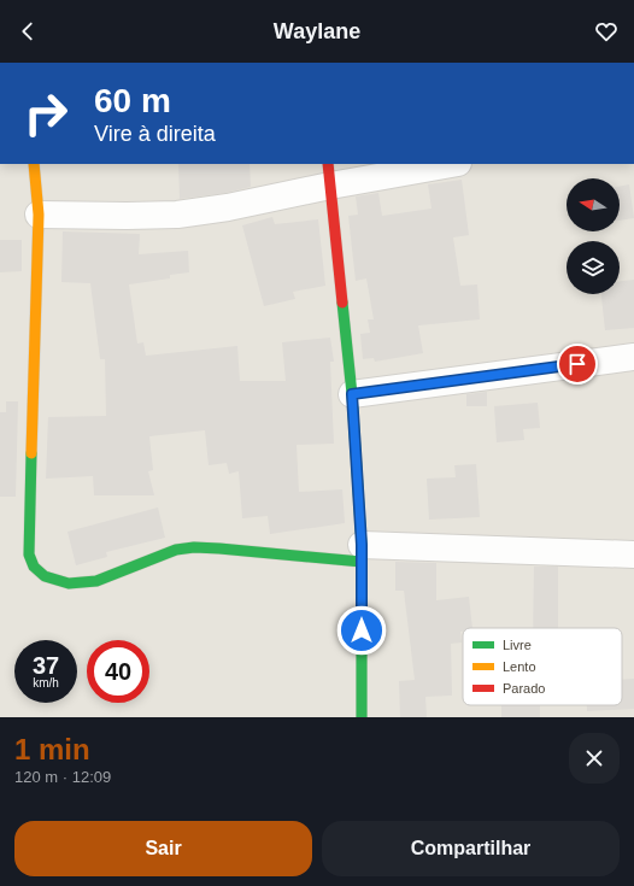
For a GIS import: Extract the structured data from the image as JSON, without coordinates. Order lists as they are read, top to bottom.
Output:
{
  "legend": ["Livre", "Lento", "Parado"],
  "north": "left",
  "page": {
    "header": "Waylane",
    "turn": ["60 m", "Vire à direita"],
    "speed": "37 km/h",
    "limit": "40",
    "heading": ["1 min", "120 m · 12:09"],
    "buttons": ["Sair", "Compartilhar"]
  }
}
